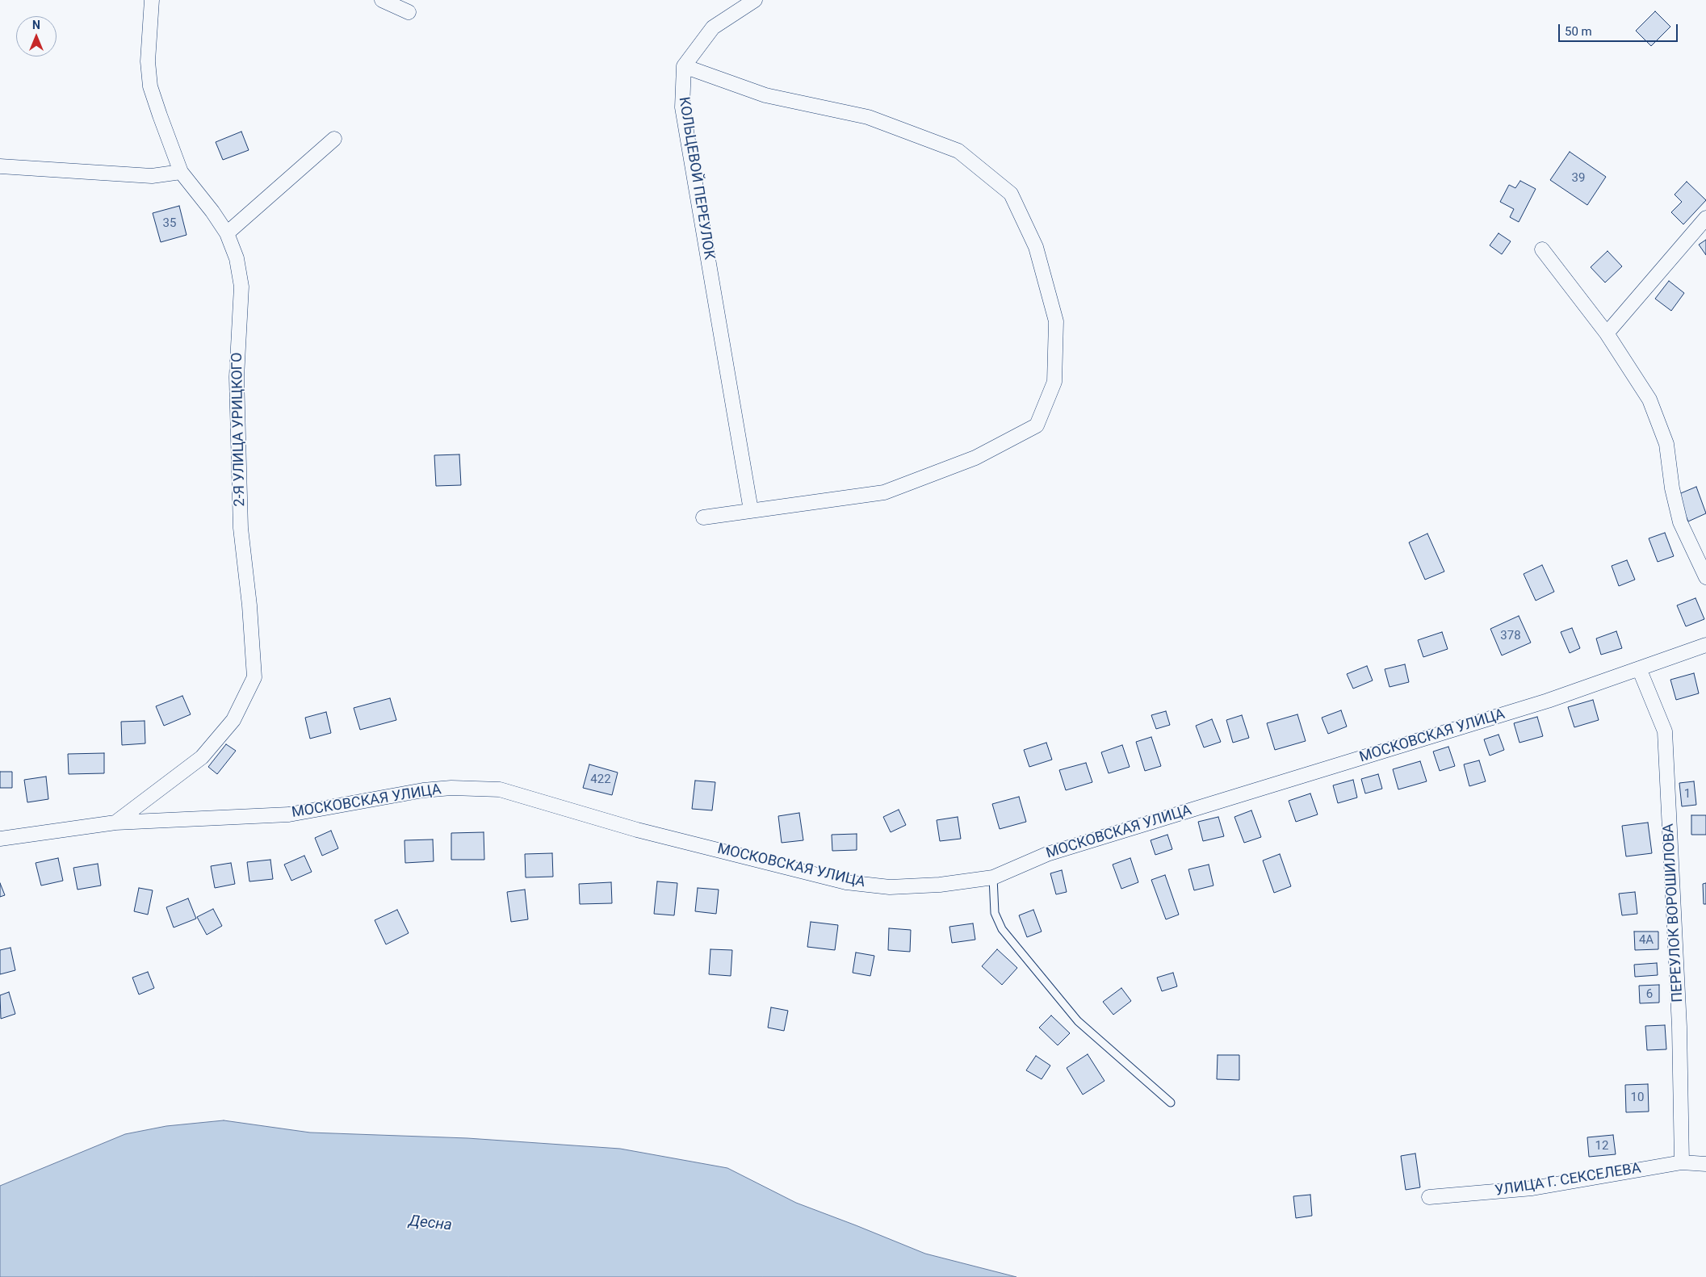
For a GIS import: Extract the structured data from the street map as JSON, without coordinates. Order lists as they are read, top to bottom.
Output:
{
  "streets": {
    "street": [
      "КОЛЬЦЕВОЙ ПЕРЕУЛОК",
      "2-Я УЛИЦА УРИЦКОГО",
      "МОСКОВСКАЯ УЛИЦА",
      "ПЕРЕУЛОК ВОРОШИЛОВА",
      "УЛИЦА Г. СЕКСЕЛЕВА"
    ]
  },
  "crossings": [
    ["2-Я УЛИЦА УРИЦКОГО", "МОСКОВСКАЯ УЛИЦА"],
    ["МОСКОВСКАЯ УЛИЦА", "ПЕРЕУЛОК ВОРОШИЛОВА"],
    ["ПЕРЕУЛОК ВОРОШИЛОВА", "УЛИЦА Г. СЕКСЕЛЕВА"]
  ],
  "water": ["Десна"],
  "house_numbers": [
    "39",
    "35",
    "378",
    "422",
    "1",
    "4А",
    "6",
    "10",
    "12"
  ],
  "scale_bar": "50 m",
  "north": "top"
}
